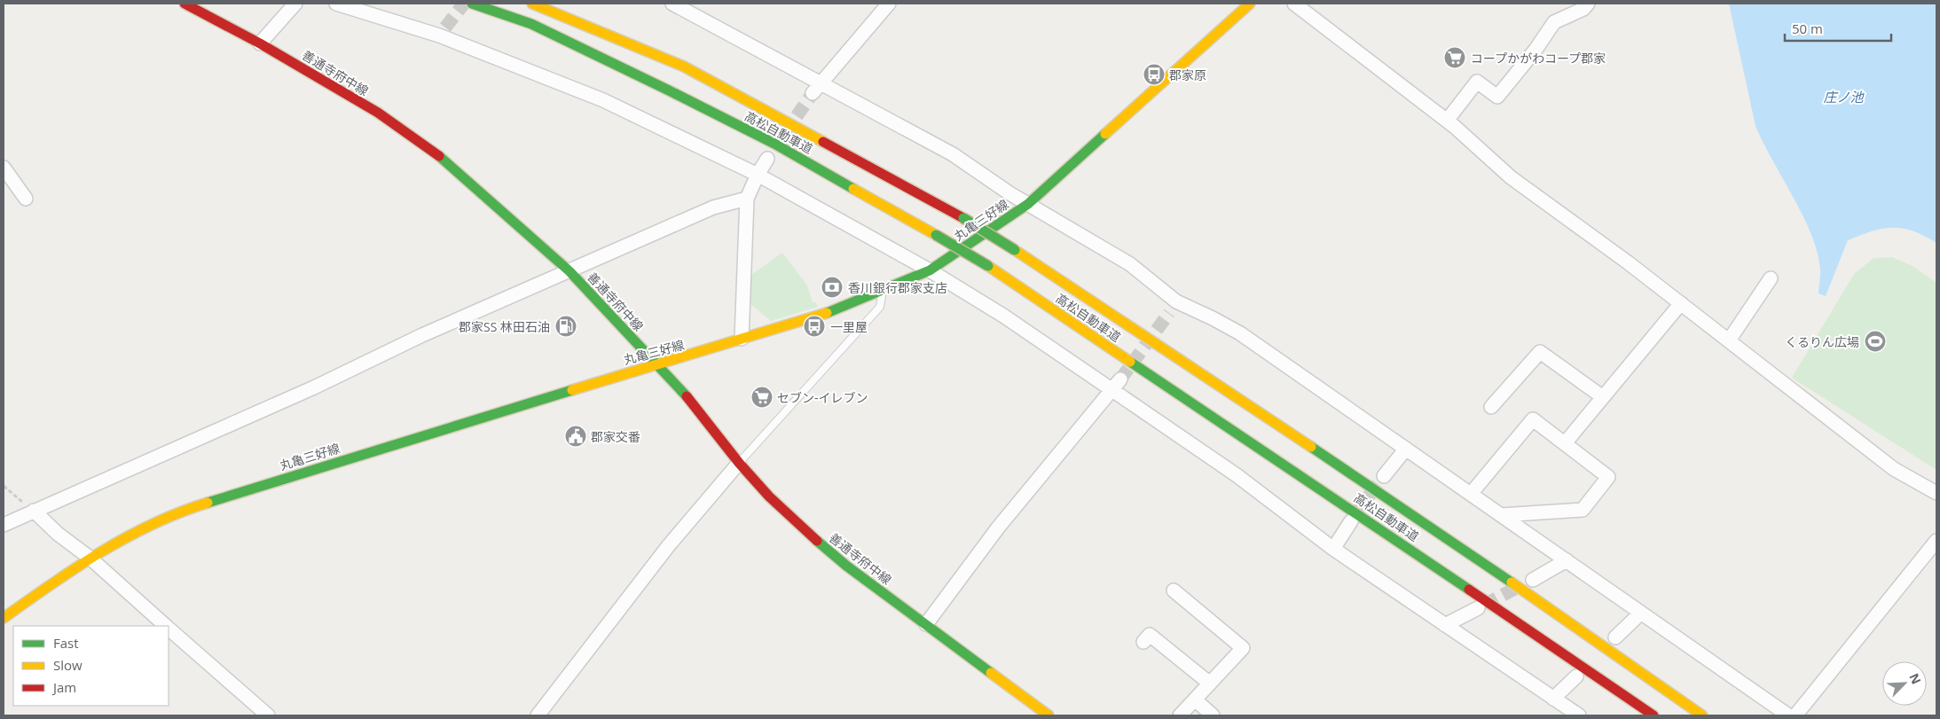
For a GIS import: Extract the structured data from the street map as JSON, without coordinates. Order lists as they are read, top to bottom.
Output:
{
  "streets": {
    "main road": ["善通寺府中線", "高松自動車道", "丸亀三好線"]
  },
  "crossings": [
    ["善通寺府中線", "丸亀三好線"]
  ],
  "water": ["庄ノ池"],
  "places": {
    "supermarket": ["コープかがわコープ郡家", "セブン-イレブン"],
    "bus stop": ["郡家原", "一里屋"],
    "bank": ["香川銀行郡家支店"],
    "fuel station": ["郡家SS 林田石油"],
    "sports": ["くるりん広場"],
    "public building": ["郡家交番"]
  },
  "legend": ["Fast", "Slow", "Jam"],
  "scale_bar": "50 m",
  "north": "top right"
}
